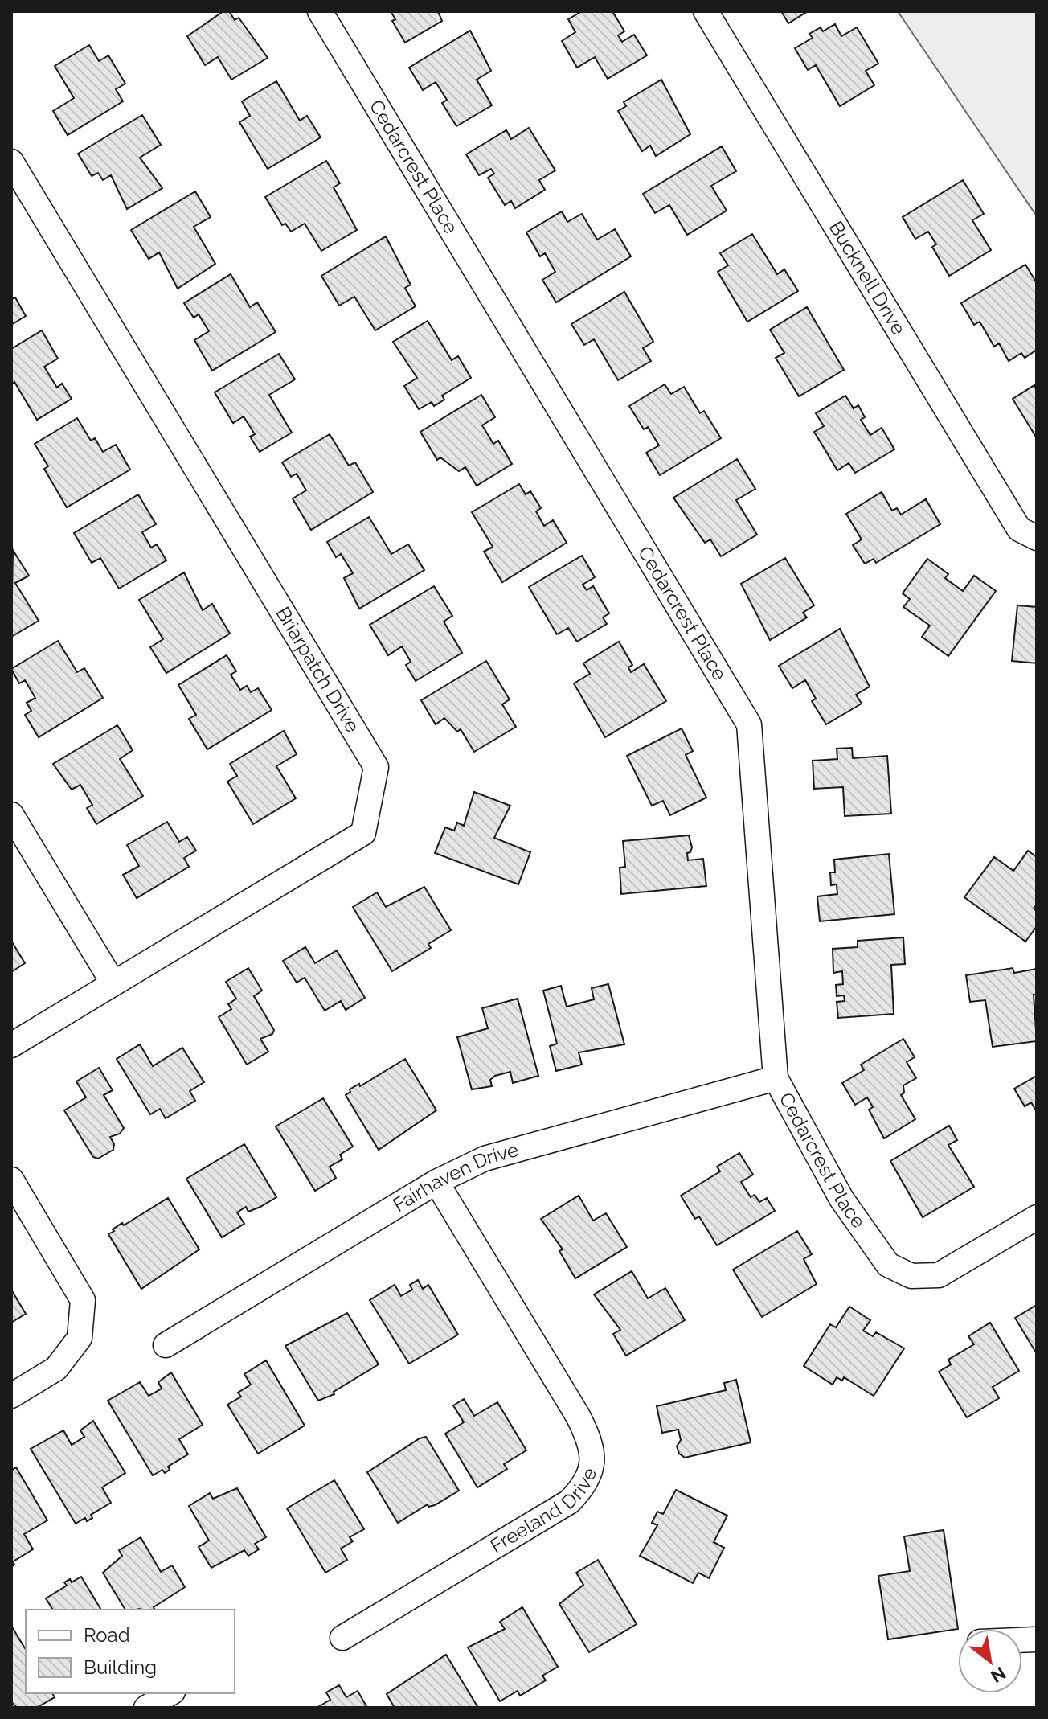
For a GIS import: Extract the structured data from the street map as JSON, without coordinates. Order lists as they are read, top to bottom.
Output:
{
  "streets": {
    "street": [
      "Cedarcrest Place",
      "Bucknell Drive",
      "Briarpatch Drive",
      "Fairhaven Drive",
      "Freeland Drive"
    ]
  },
  "crossings": [
    ["Cedarcrest Place", "Fairhaven Drive"],
    ["Fairhaven Drive", "Freeland Drive"]
  ],
  "legend": ["Road", "Building"],
  "north": "bottom right"
}
